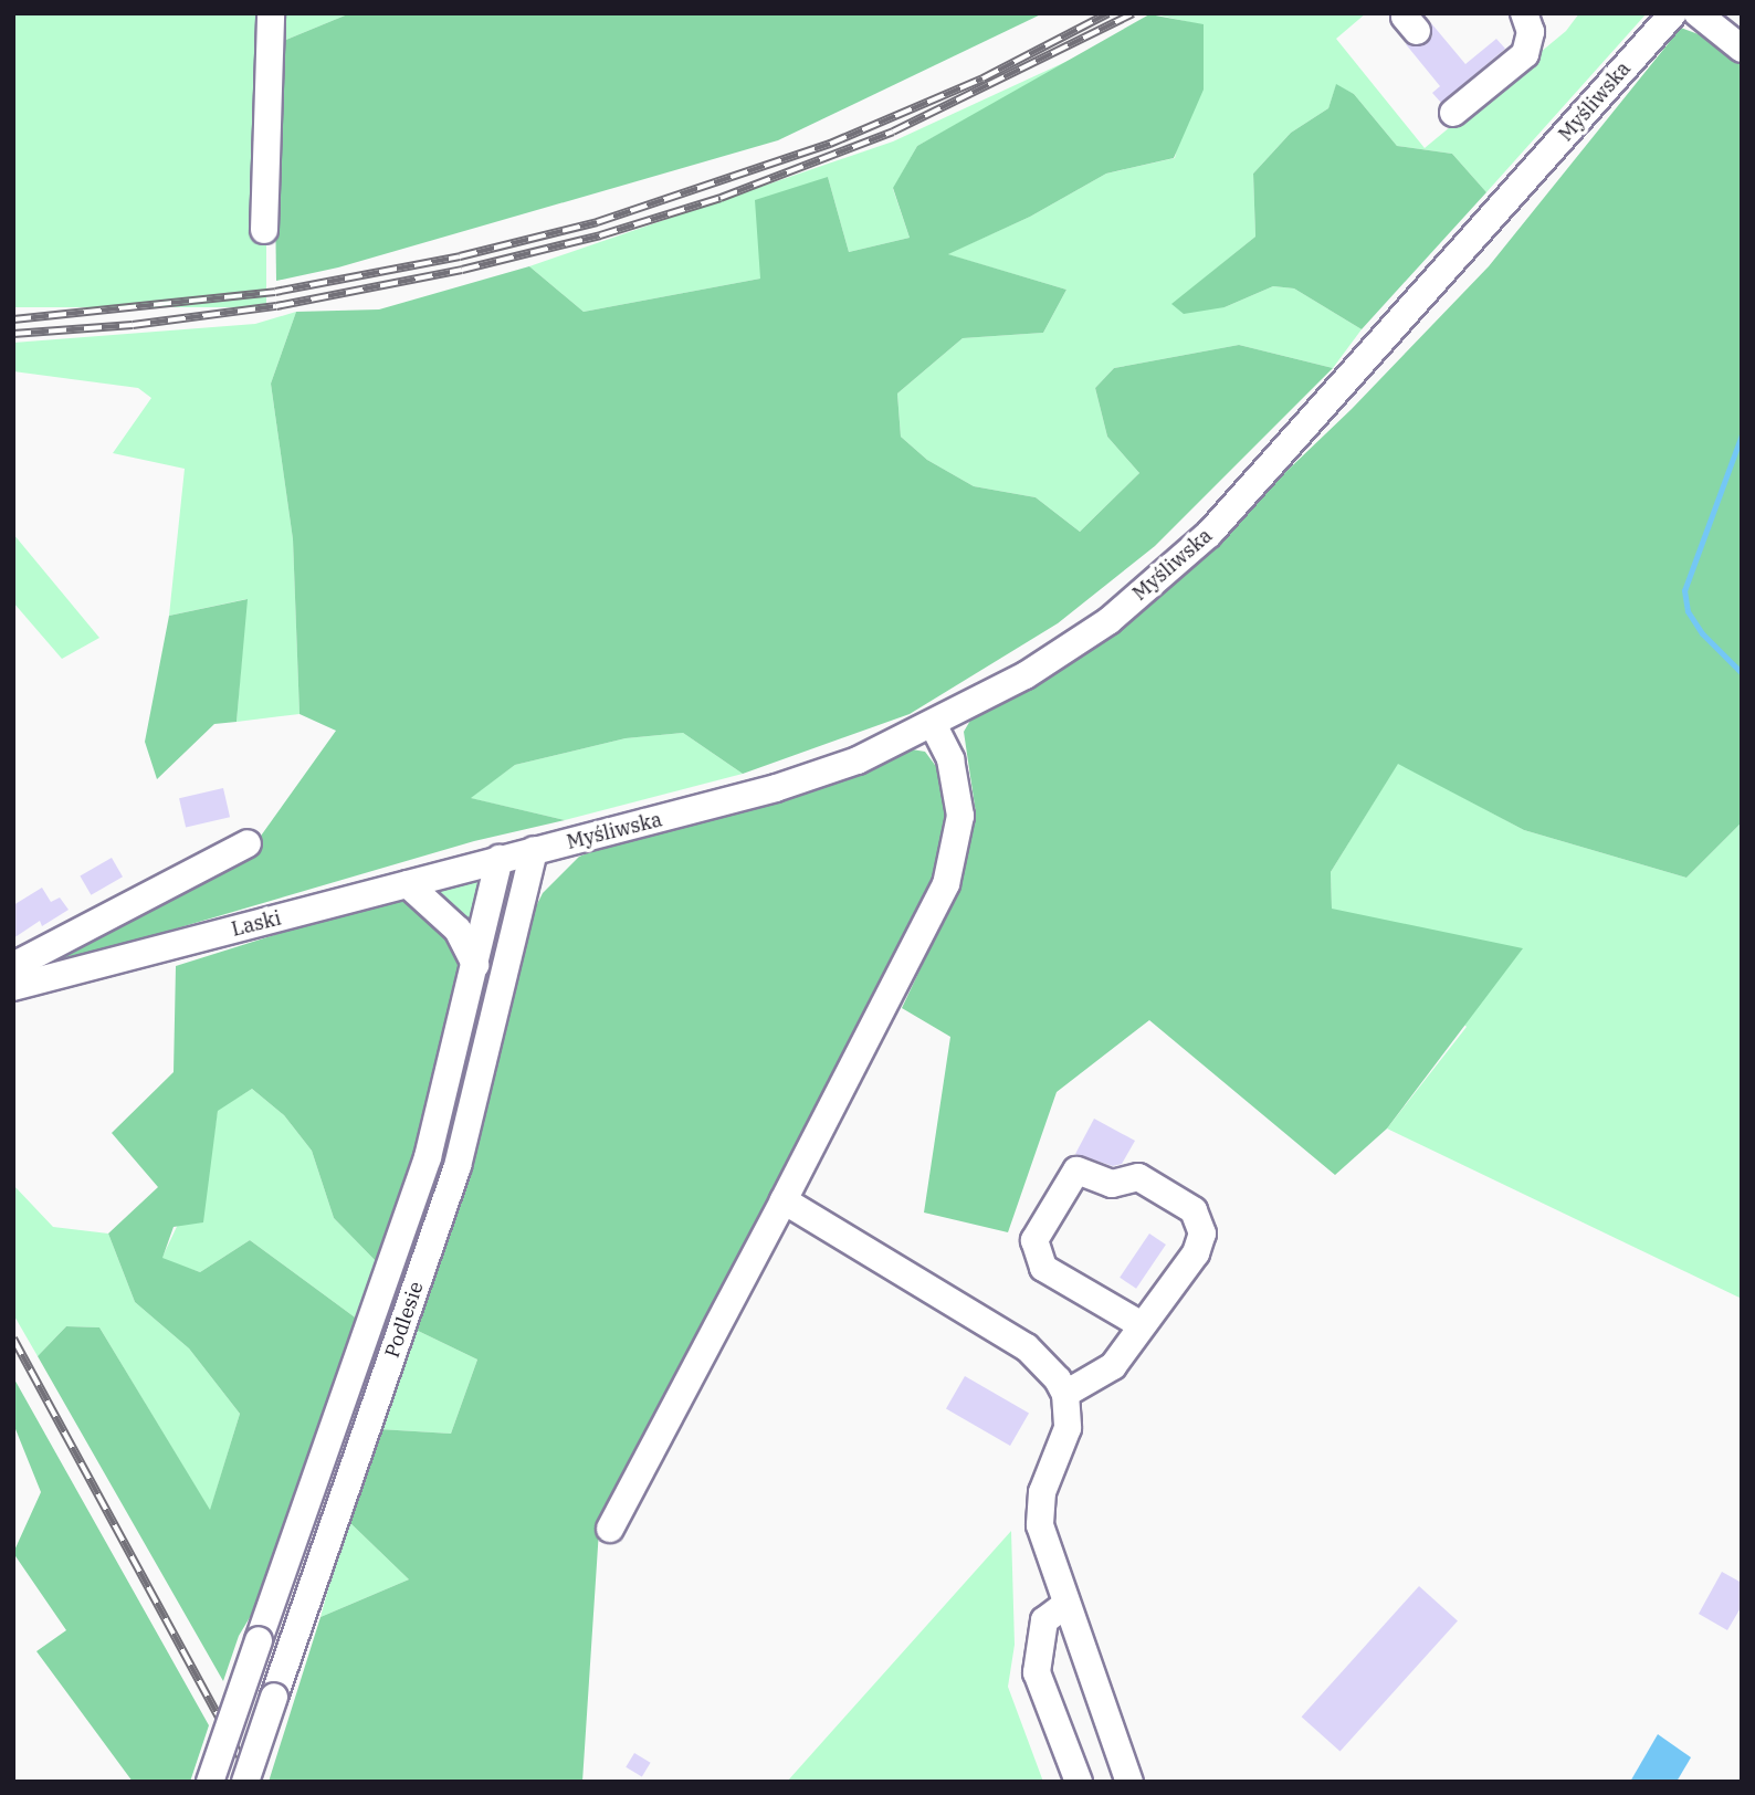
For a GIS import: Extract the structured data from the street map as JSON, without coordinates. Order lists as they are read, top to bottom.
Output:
{
  "streets": {
    "street": ["Myśliwska", "Laski", "Podlesie"]
  },
  "crossings": [
    ["Myśliwska", "Laski"],
    ["Myśliwska", "Podlesie"],
    ["Laski", "Podlesie"]
  ]
}
